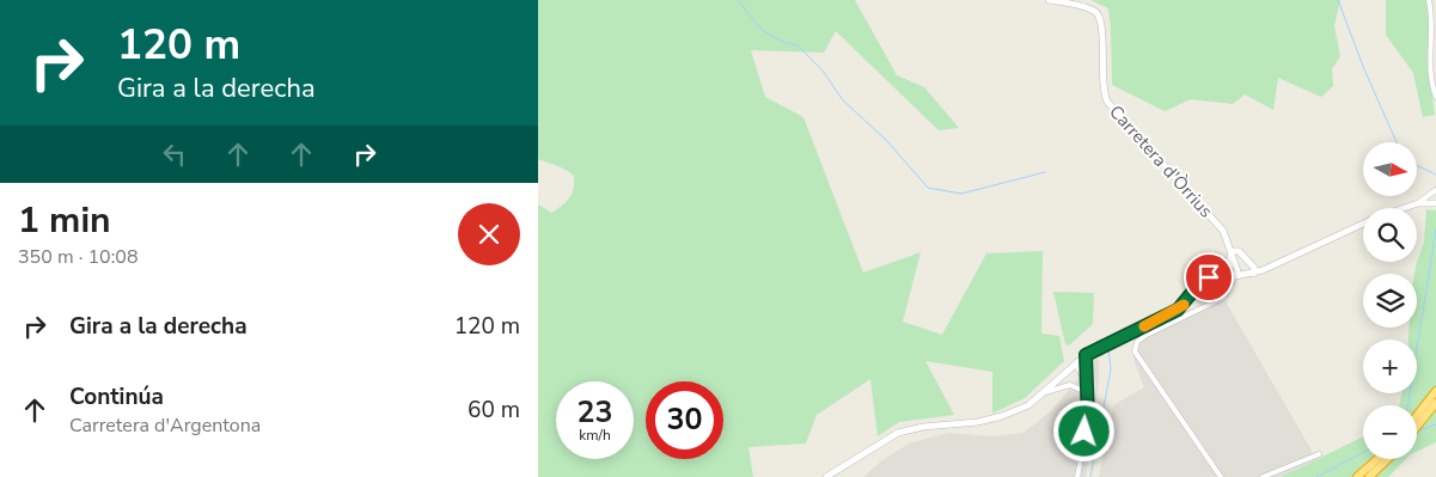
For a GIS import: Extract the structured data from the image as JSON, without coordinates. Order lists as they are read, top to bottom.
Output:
{
  "streets": {
    "street": ["Carretera d'Òrrius"]
  },
  "north": "right",
  "page": {
    "turn": ["120 m", "Gira a la derecha"],
    "map_buttons": ["+", "−"],
    "heading": ["1 min", "350 m · 10:08"],
    "list": [
      {
        "name": "Gira a la derecha",
        "value": "120 m"
      },
      {
        "name": "Continúa",
        "note": "Carretera d'Argentona",
        "value": "60 m"
      }
    ],
    "speed": "23 km/h",
    "limit": "30"
  }
}
